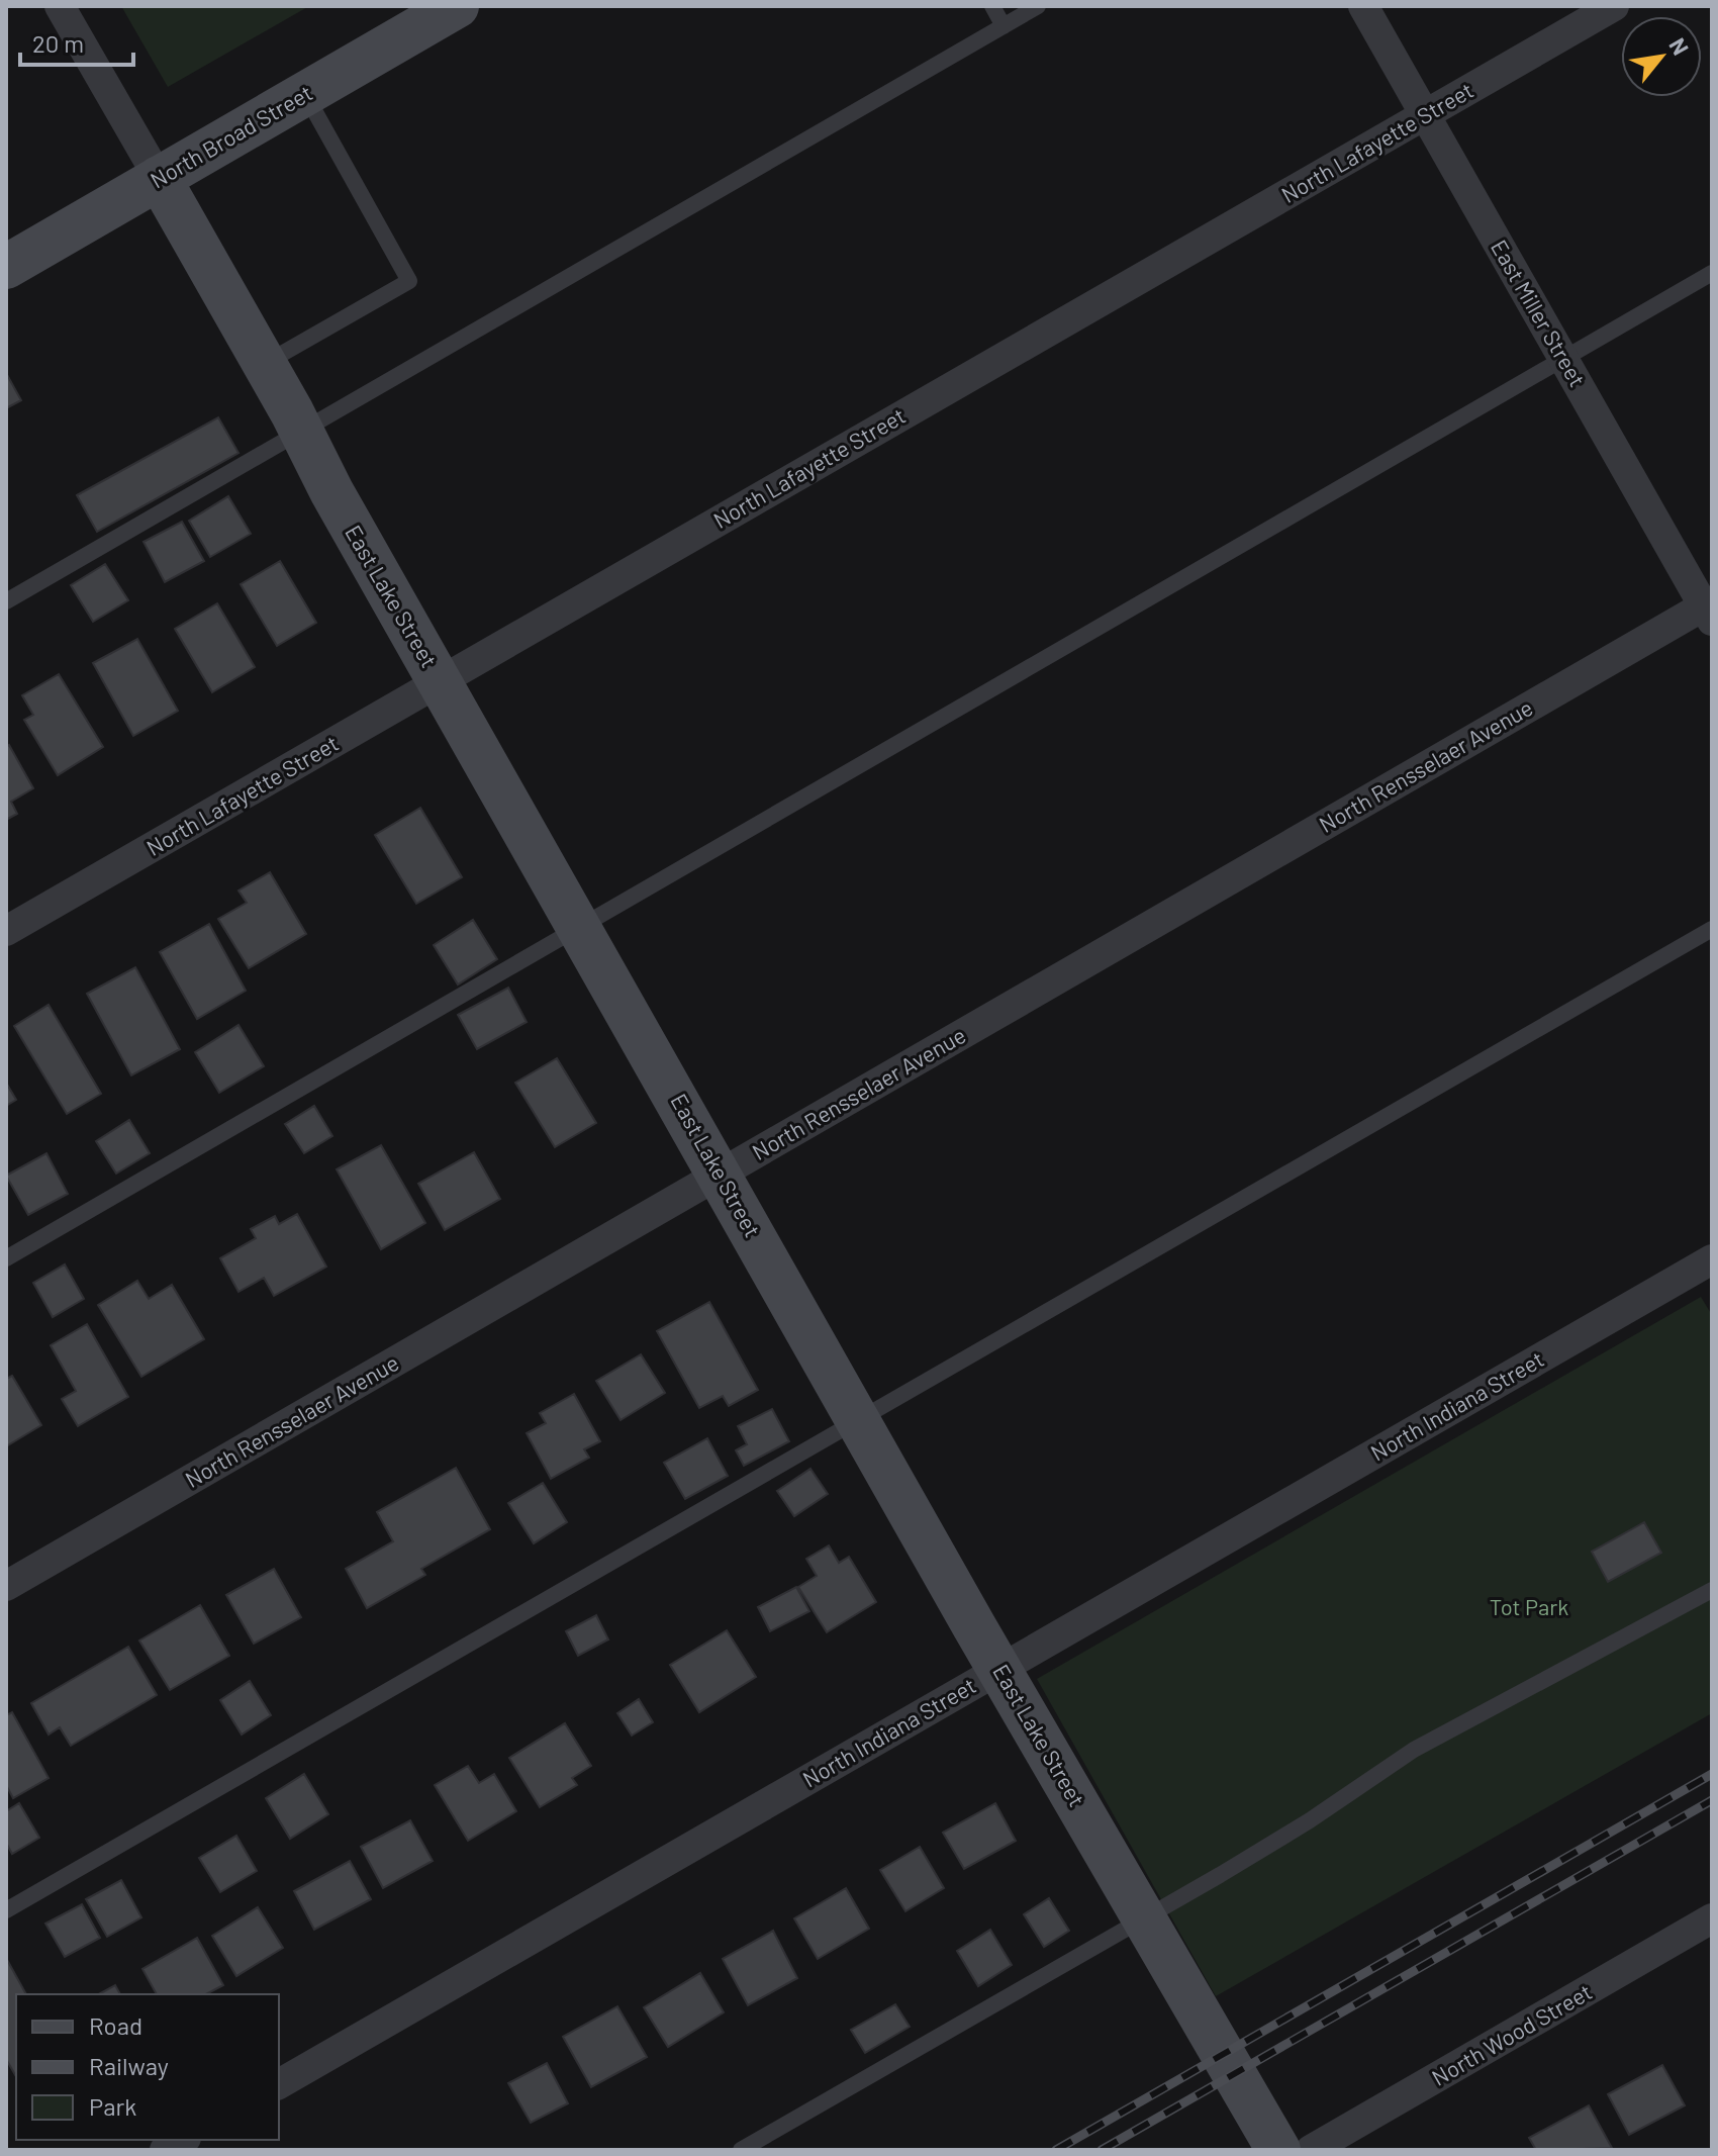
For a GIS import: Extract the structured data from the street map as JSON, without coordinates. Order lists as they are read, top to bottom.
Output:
{
  "streets": {
    "street": [
      "North Broad Street",
      "North Lafayette Street",
      "East Miller Street",
      "East Lake Street",
      "North Rensselaer Avenue",
      "North Indiana Street",
      "North Wood Street"
    ]
  },
  "crossings": [
    ["North Broad Street", "East Lake Street"],
    ["North Lafayette Street", "East Miller Street"],
    ["North Lafayette Street", "East Lake Street"],
    ["East Miller Street", "North Rensselaer Avenue"],
    ["East Lake Street", "North Rensselaer Avenue"],
    ["East Lake Street", "North Indiana Street"]
  ],
  "parks": ["Tot Park"],
  "legend": ["Road", "Railway", "Park"],
  "scale_bar": "20 m",
  "north": "top right"
}
